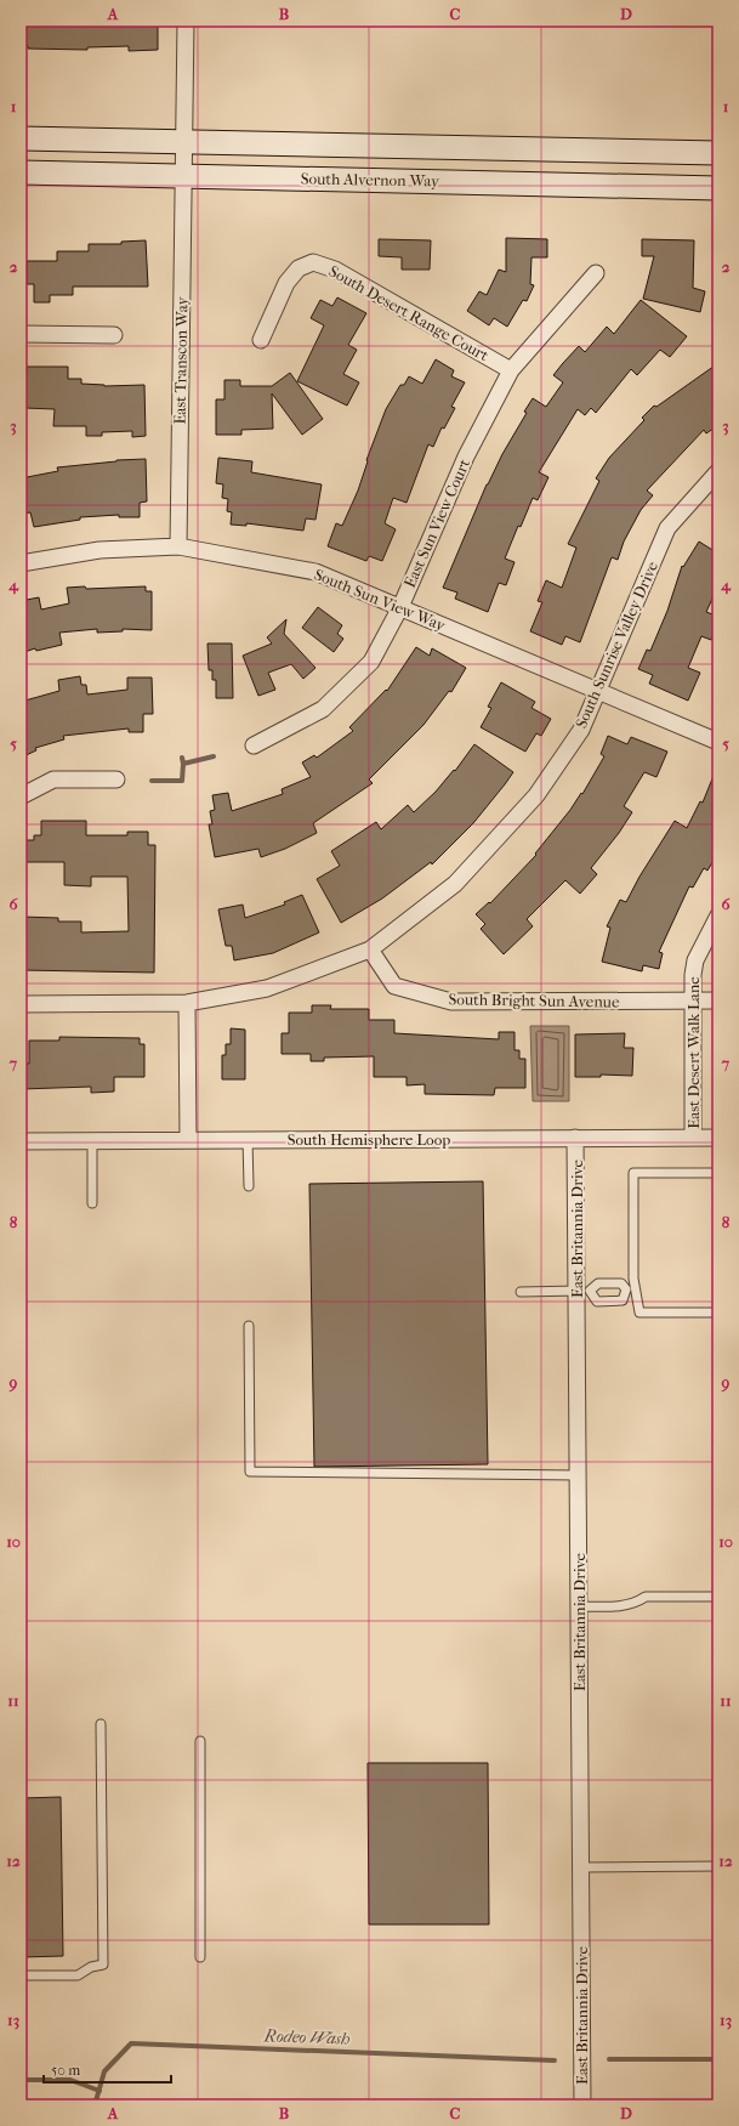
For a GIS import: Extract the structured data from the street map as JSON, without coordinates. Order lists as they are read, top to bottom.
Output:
{
  "streets": {
    "main road": ["South Alvernon Way"],
    "street": [
      "South Desert Range Court",
      "East Transcon Way",
      "East Sun View Court",
      "South Sun View Way",
      "South Sunrise Valley Drive",
      "South Bright Sun Avenue",
      "East Desert Walk Lane",
      "South Hemisphere Loop",
      "East Britannia Drive"
    ]
  },
  "crossings": [
    ["South Alvernon Way", "East Transcon Way"],
    ["South Desert Range Court", "East Sun View Court"],
    ["East Transcon Way", "South Sun View Way"],
    ["East Sun View Court", "South Sun View Way"],
    ["South Sun View Way", "South Sunrise Valley Drive"],
    ["South Sunrise Valley Drive", "South Bright Sun Avenue"],
    ["South Bright Sun Avenue", "East Desert Walk Lane"],
    ["East Desert Walk Lane", "South Hemisphere Loop"],
    ["South Hemisphere Loop", "East Britannia Drive"]
  ],
  "water": ["Rodeo Wash"],
  "scale_bar": "50 m",
  "grid": {
    "columns": [
      "A",
      "B",
      "C",
      "D"
    ],
    "rows": [
      "1",
      "2",
      "3",
      "4",
      "5",
      "6",
      "7",
      "8",
      "9",
      "10",
      "11",
      "12",
      "13"
    ]
  }
}
